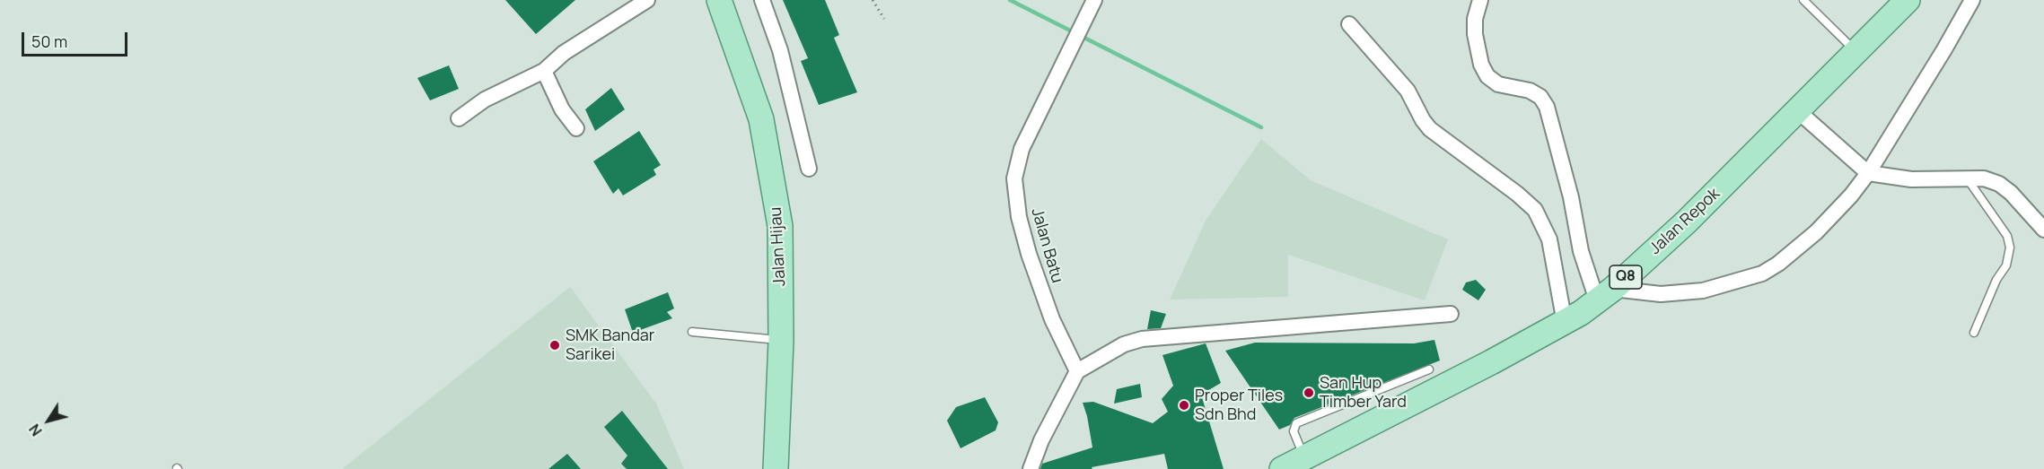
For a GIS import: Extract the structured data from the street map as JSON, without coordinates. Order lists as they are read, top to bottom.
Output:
{
  "streets": {
    "main road": ["Jalan Repok", "Jalan Hijau", "Q8"],
    "street": ["Jalan Batu"]
  },
  "places": ["SMK Bandar Sarikei", "San Hup Timber Yard", "Proper Tiles Sdn Bhd"],
  "scale_bar": "50 m",
  "north": "bottom left"
}
